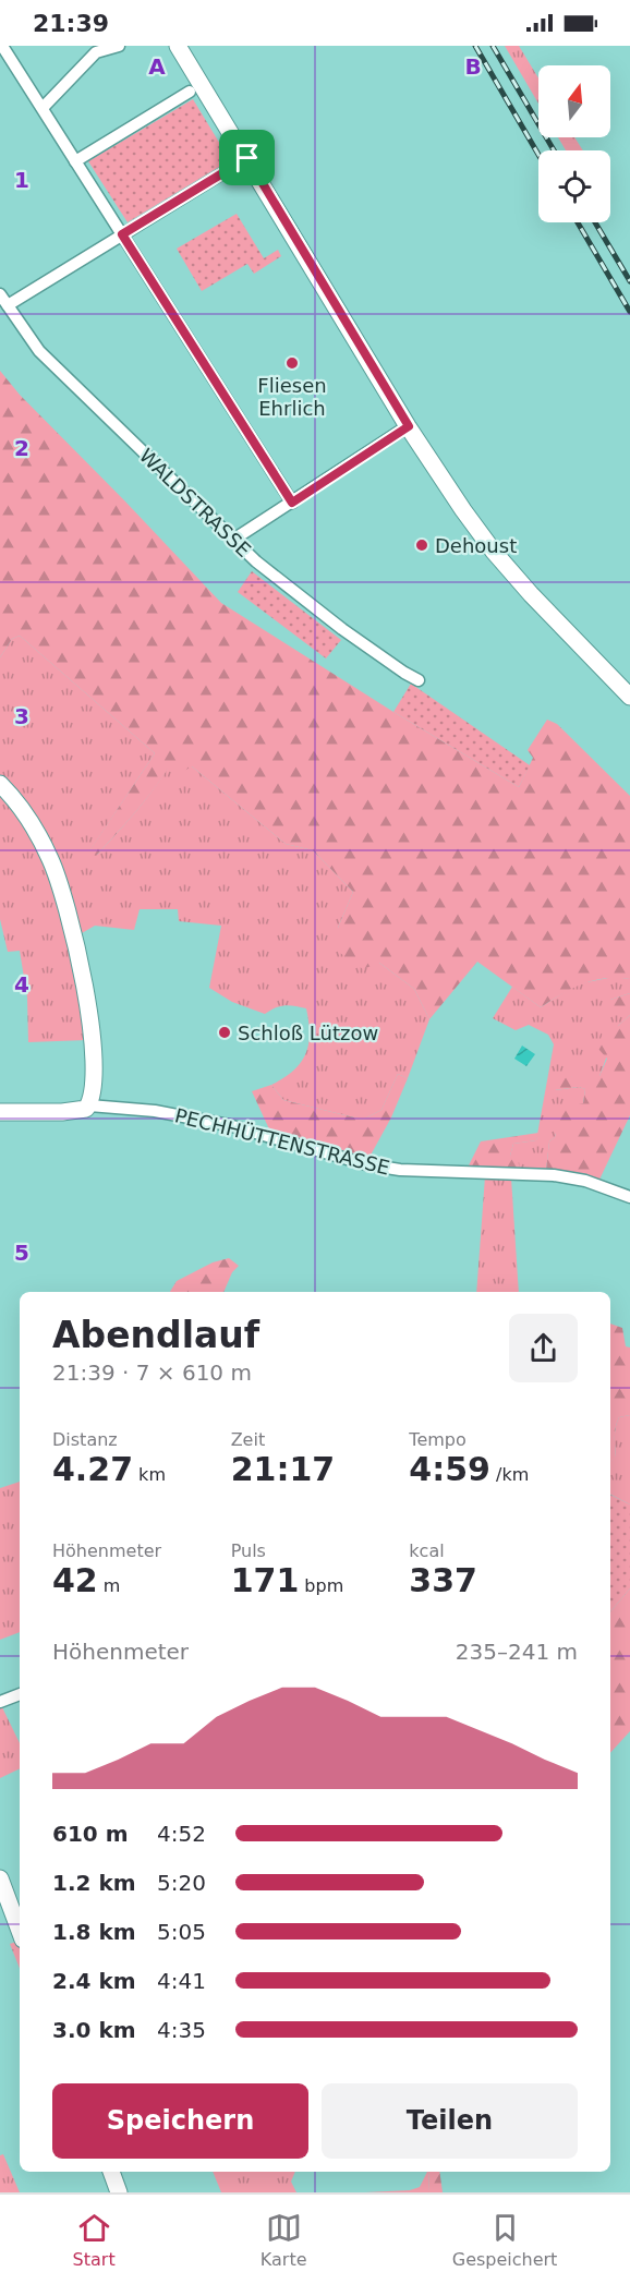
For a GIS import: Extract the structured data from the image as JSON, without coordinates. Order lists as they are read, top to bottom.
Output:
{
  "streets": {
    "main road": ["PECHHÜTTENSTRASSE"],
    "street": ["WALDSTRASSE"]
  },
  "places": ["Fliesen Ehrlich", "Dehoust", "Schloß Lützow"],
  "north": "top",
  "page": {
    "status": "21:39",
    "heading": ["Abendlauf", "21:39 · 7 × 610 m"],
    "stats": [
      ["Distanz", "4.27 km"],
      ["Zeit", "21:17"],
      ["Tempo", "4:59 /km"],
      ["Höhenmeter", "42 m"],
      ["Puls", "171 bpm"],
      ["kcal", "337"]
    ],
    "chart": ["Höhenmeter", "235–241 m"],
    "list": [
      {
        "name": "610 m",
        "note": "4:52"
      },
      {
        "name": "1.2 km",
        "note": "5:20"
      },
      {
        "name": "1.8 km",
        "note": "5:05"
      },
      {
        "name": "2.4 km",
        "note": "4:41"
      },
      {
        "name": "3.0 km",
        "note": "4:35"
      }
    ],
    "buttons": ["Speichern", "Teilen"],
    "tabs": ["Start", "Karte", "Gespeichert"]
  },
  "grid": {
    "columns": ["A", "B"],
    "rows": [
      "1",
      "2",
      "3",
      "4",
      "5"
    ]
  }
}
